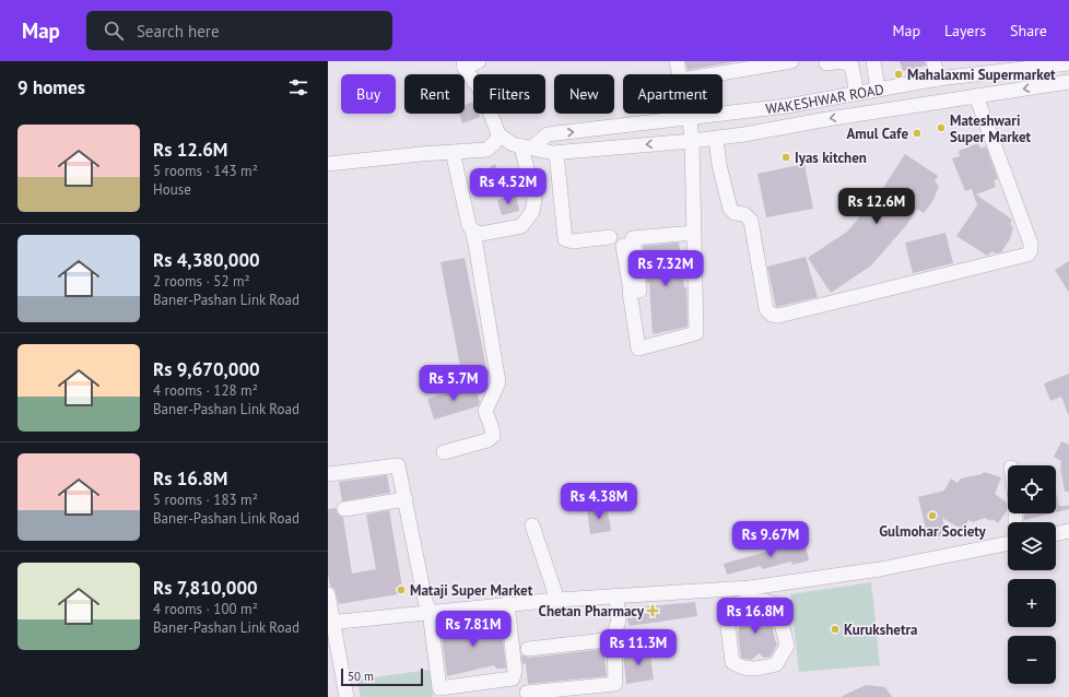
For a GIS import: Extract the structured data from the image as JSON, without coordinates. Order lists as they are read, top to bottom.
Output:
{
  "streets": {
    "street": ["WAKESHWAR ROAD"]
  },
  "places": {
    "other": [
      "Mahalaxmi Supermarket",
      "Mateshwari Super Market",
      "Amul Cafe",
      "Iyas kitchen",
      "Gulmohar Society",
      "Mataji Super Market",
      "Kurukshetra"
    ],
    "health": ["Chetan Pharmacy"]
  },
  "scale_bar": "50 m",
  "page": {
    "header": "Map",
    "search": "Search here",
    "nav": ["Map", "Layers", "Share"],
    "heading": "9 homes",
    "chip": [
      "Buy",
      "Rent",
      "Filters",
      "New",
      "Apartment"
    ],
    "list": [
      {
        "name": "Rs 12.6M",
        "note": "5 rooms · 143 m² · House"
      },
      {
        "name": "Rs 4,380,000",
        "note": "2 rooms · 52 m² · Baner-Pashan Link Road"
      },
      {
        "name": "Rs 9,670,000",
        "note": "4 rooms · 128 m² · Baner-Pashan Link Road"
      },
      {
        "name": "Rs 16.8M",
        "note": "5 rooms · 183 m² · Baner-Pashan Link Road"
      },
      {
        "name": "Rs 7,810,000",
        "note": "4 rooms · 100 m² · Baner-Pashan Link Road"
      }
    ],
    "price": [
      "Rs 4.52M",
      "Rs 12.6M",
      "Rs 7.32M",
      "Rs 5.7M",
      "Rs 4.38M",
      "Rs 9.67M",
      "Rs 16.8M",
      "Rs 7.81M",
      "Rs 11.3M"
    ],
    "map_buttons": ["+", "−"],
    "scale": "50 m"
  }
}
